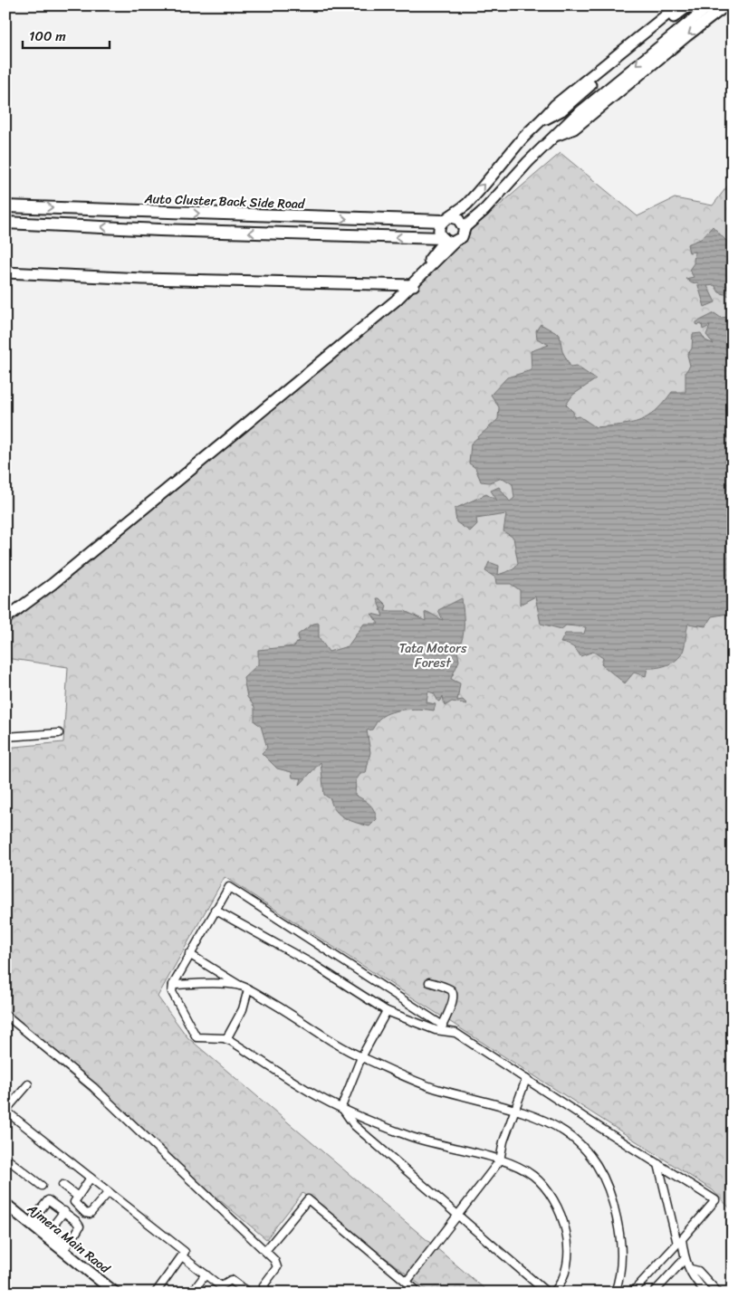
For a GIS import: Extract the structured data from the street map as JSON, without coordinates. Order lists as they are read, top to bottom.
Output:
{
  "streets": {
    "main road": ["Auto Cluster Back Side Road", "Ajmera Main Raod"]
  },
  "parks": ["Tata Motors Forest"],
  "scale_bar": "100 m"
}
